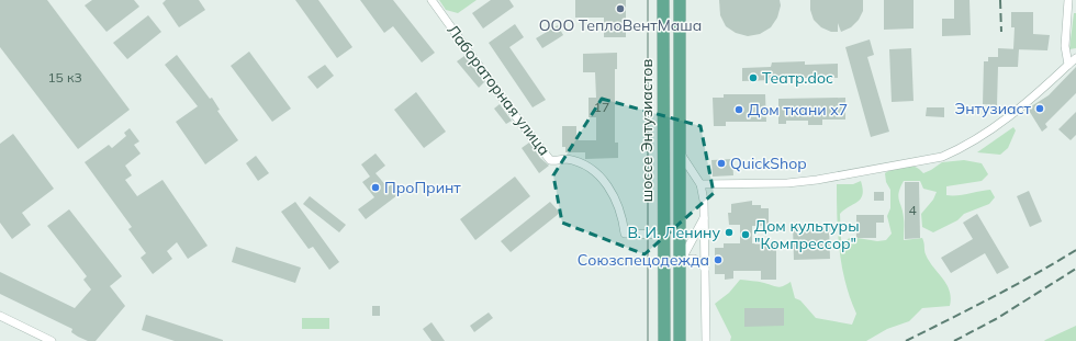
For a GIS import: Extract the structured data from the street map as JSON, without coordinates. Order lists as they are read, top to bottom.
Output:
{
  "streets": {
    "main road": ["шоссе Энтузиастов"],
    "street": ["Лабораторная улица"]
  },
  "crossings": [
    ["Лабораторная улица", "шоссе Энтузиастов"]
  ],
  "places": [
    "ООО ТеплоВентМаша",
    "Театр.doc",
    "Энтузиаст",
    "Дом ткани x7",
    "QuickShop",
    "ПроПринт",
    "В. И. Ленину",
    "Дом культуры \"Компрессор\"",
    "Союзспецодежда"
  ],
  "house_numbers": ["15 к3", "17", "4"]
}
